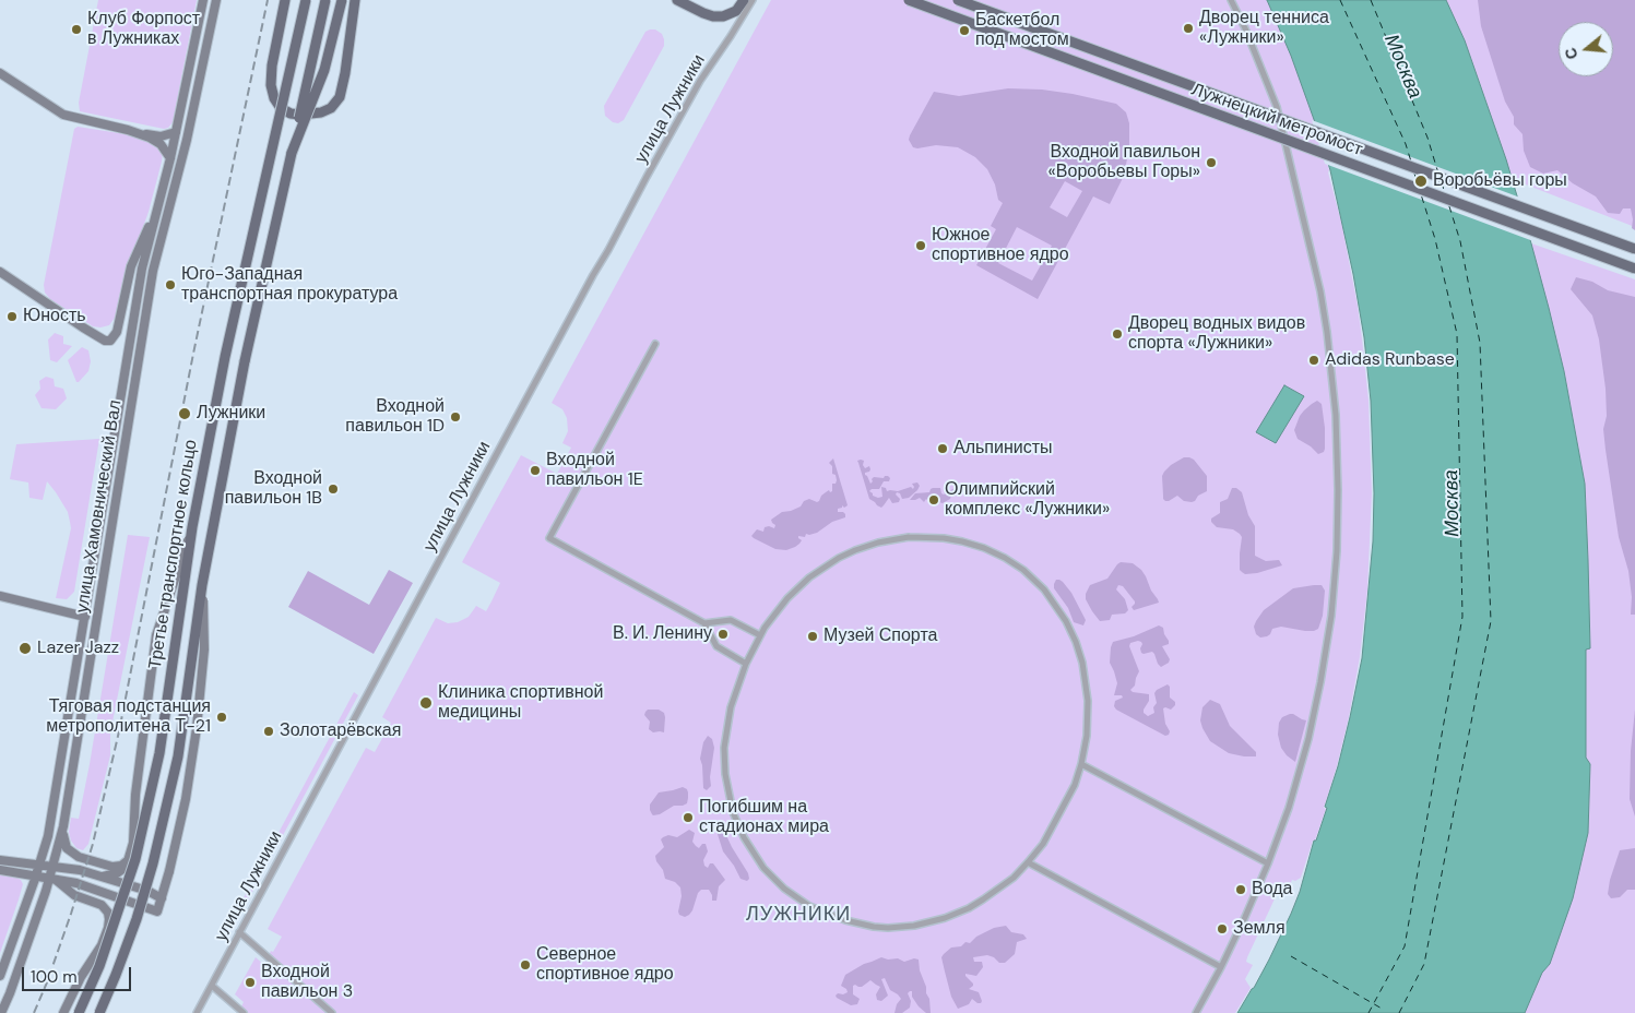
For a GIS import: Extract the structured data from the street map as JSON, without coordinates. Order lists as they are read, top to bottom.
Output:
{
  "streets": {
    "main road": ["Лужнецкий метромост", "улица Хамовнический Вал", "Третье транспортное кольцо"],
    "street": ["улица Лужники"]
  },
  "districts": ["ЛУЖНИКИ"],
  "water": ["Москва"],
  "places": [
    "Дворец тенниса «Лужники»",
    "Клуб Форпост в Лужниках",
    "Баскетбол под мостом",
    "Входной павильон «Воробьевы Горы»",
    "Воробьёвы горы",
    "Южное спортивное ядро",
    "Юго-Западная транспортная прокуратура",
    "Юность",
    "Дворец водных видов спорта «Лужники»",
    "Adidas Runbase",
    "Лужники",
    "Входной павильон 1D",
    "Альпинисты",
    "Входной павильон 1E",
    "Входной павильон 1B",
    "Олимпийский комплекс «Лужники»",
    "В. И. Ленину",
    "Музей Спорта",
    "Lazer Jazz",
    "Клиника спортивной медицины",
    "Тяговая подстанция метрополитена Т-21",
    "Золотарёвская",
    "Погибшим на стадионах мира",
    "Вода",
    "Земля",
    "Северное спортивное ядро",
    "Входной павильон 3"
  ],
  "scale_bar": "100 m",
  "north": "left"
}
